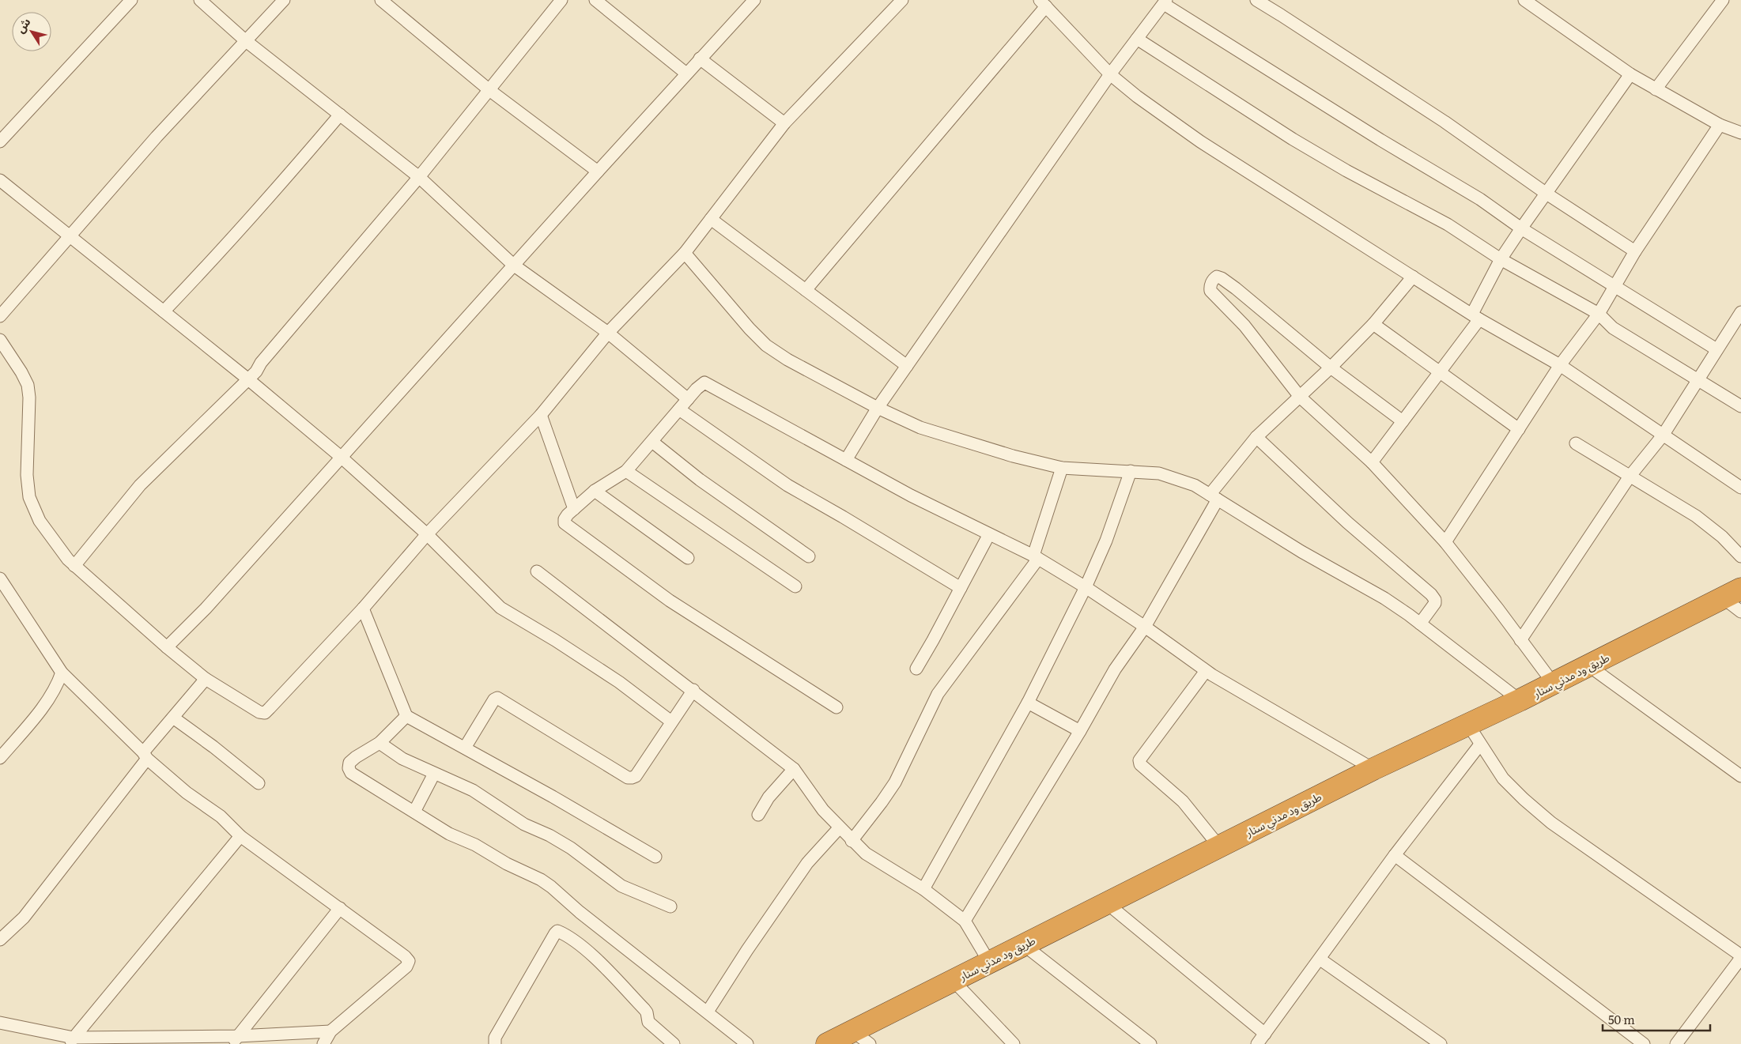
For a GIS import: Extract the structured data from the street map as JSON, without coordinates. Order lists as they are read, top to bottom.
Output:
{
  "streets": {
    "highway": ["طريق ود مدني سنار"]
  },
  "scale_bar": "50 m",
  "north": "top left"
}
